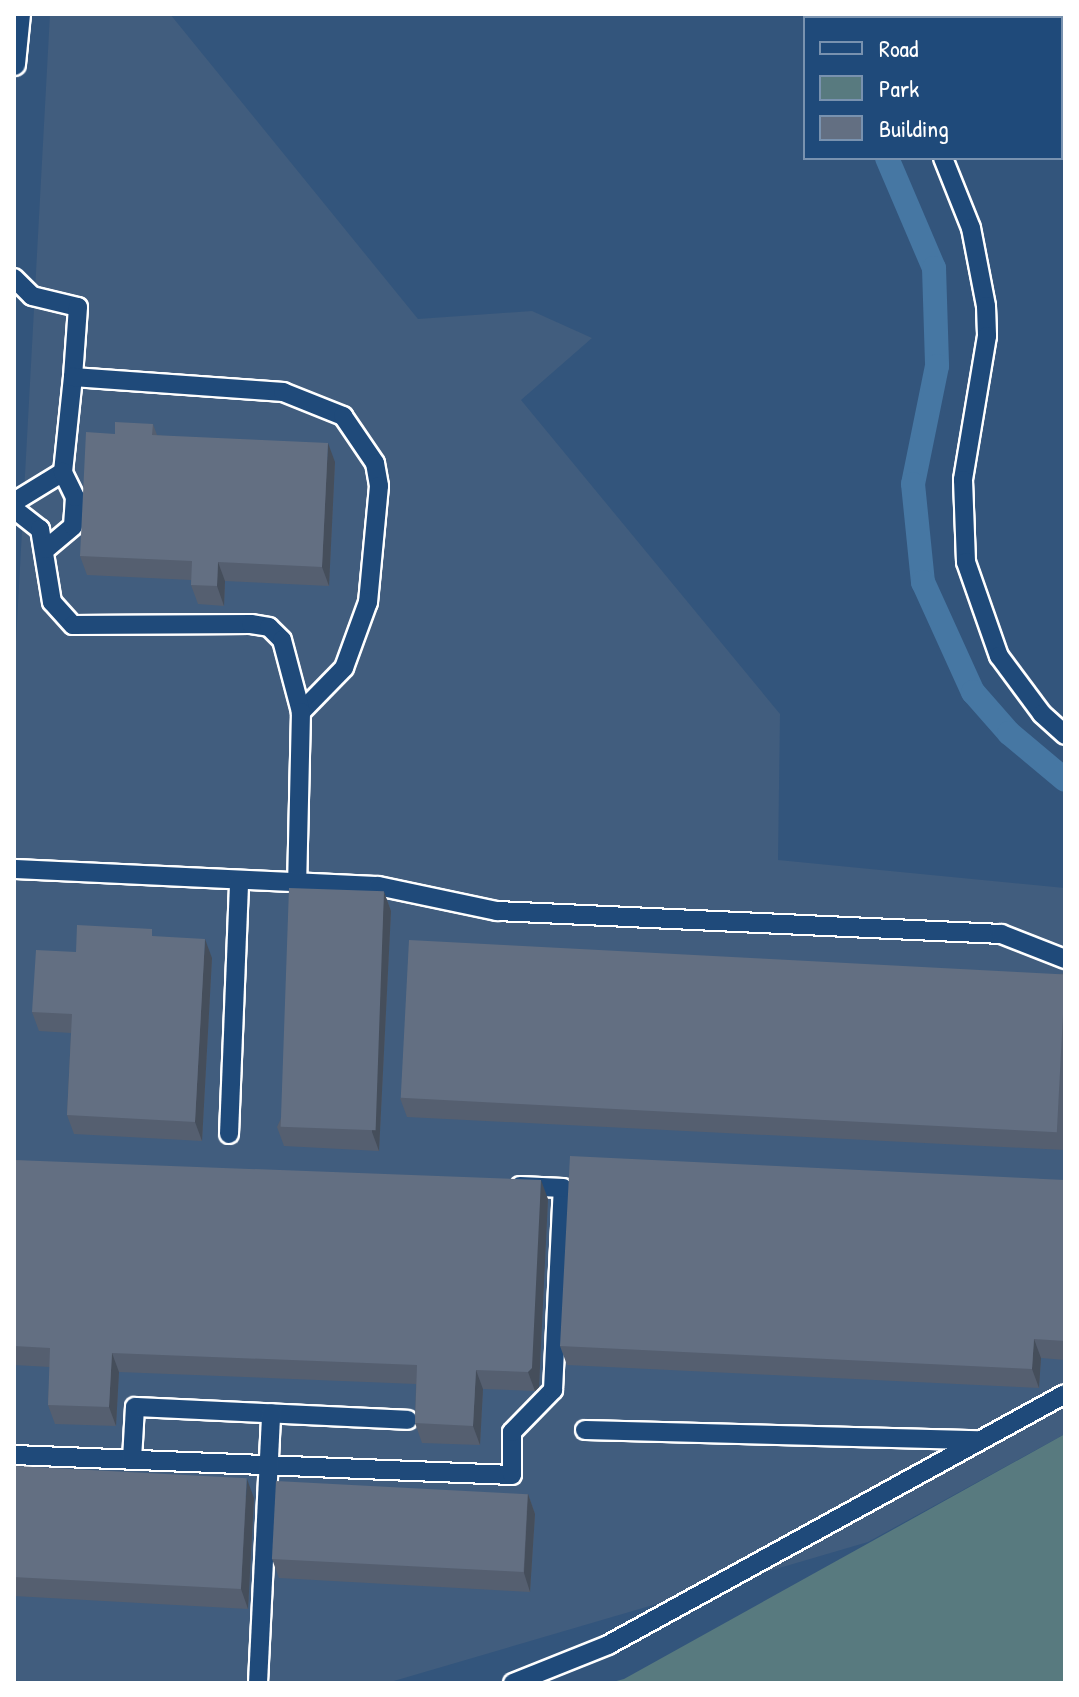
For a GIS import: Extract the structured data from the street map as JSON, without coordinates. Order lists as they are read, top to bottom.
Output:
{
  "legend": ["Road", "Park", "Building"]
}
